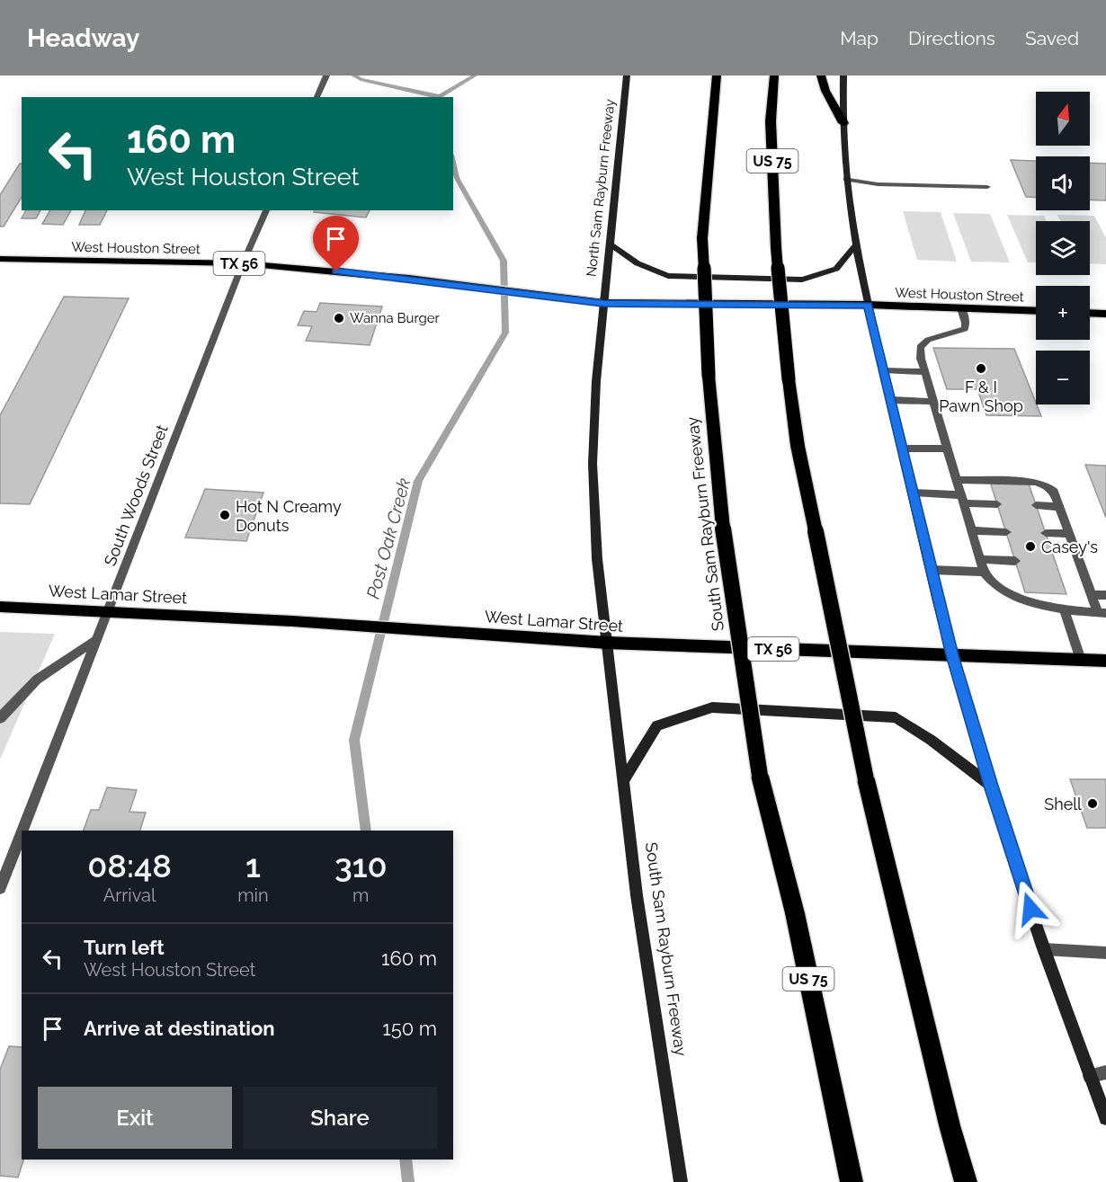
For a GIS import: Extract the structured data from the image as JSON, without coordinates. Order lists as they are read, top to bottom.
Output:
{
  "streets": {
    "highway": ["US 75", "South Sam Rayburn Freeway"],
    "main road": [
      "North Sam Rayburn Freeway",
      "West Houston Street",
      "TX 56",
      "West Lamar Street"
    ],
    "street": ["South Woods Street"]
  },
  "crossings": [
    ["North Sam Rayburn Freeway", "West Houston Street"],
    ["North Sam Rayburn Freeway", "South Sam Rayburn Freeway"],
    ["West Houston Street", "South Woods Street"],
    ["West Houston Street", "South Sam Rayburn Freeway"],
    ["South Woods Street", "West Lamar Street"],
    ["South Sam Rayburn Freeway", "West Lamar Street"]
  ],
  "water": ["Post Oak Creek"],
  "places": [
    "Wanna Burger",
    "F & I Pawn Shop",
    "Hot N Creamy Donuts",
    "Casey's",
    "Shell"
  ],
  "north": "top",
  "page": {
    "header": "Headway",
    "nav": ["Map", "Directions", "Saved"],
    "map_buttons": ["+", "−"],
    "turn": ["160 m", "West Houston Street"],
    "eta": [
      "08:48",
      "Arrival",
      "1",
      "min",
      "310",
      "m"
    ],
    "list": [
      {
        "name": "Turn left",
        "note": "West Houston Street",
        "value": "160 m"
      },
      {
        "name": "Arrive at destination",
        "value": "150 m"
      }
    ],
    "buttons": ["Exit", "Share"]
  }
}
